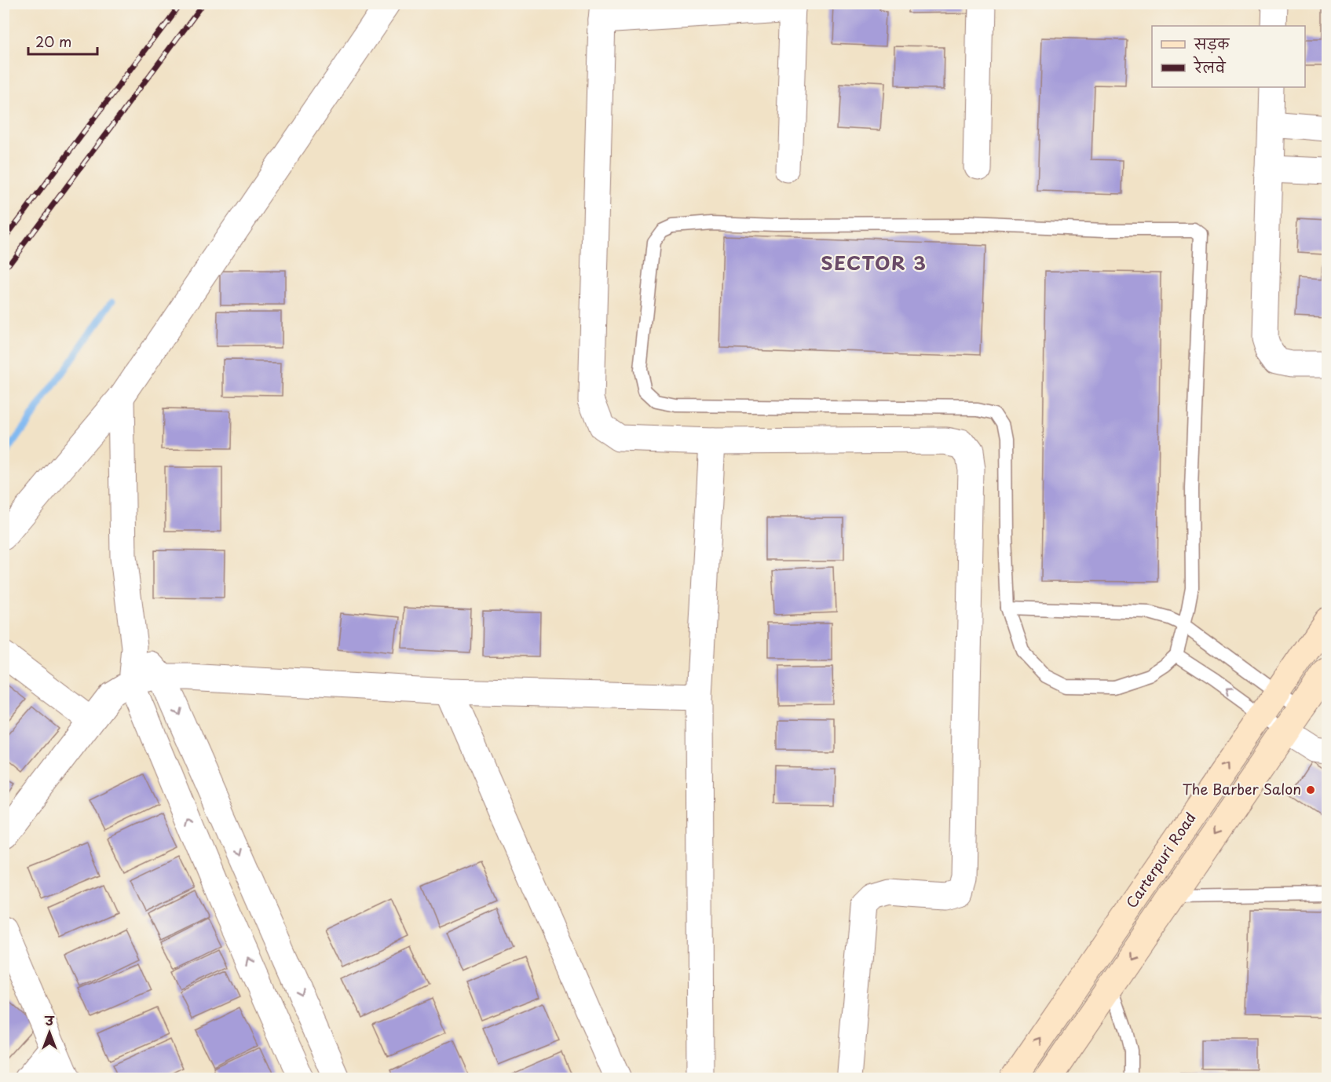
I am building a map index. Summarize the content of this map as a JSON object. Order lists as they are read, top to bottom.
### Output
{
  "streets": {
    "main road": ["Carterpuri Road"]
  },
  "districts": ["SECTOR 3"],
  "places": ["The Barber Salon"],
  "legend": ["सड़क", "रेलवे"],
  "scale_bar": "20 m",
  "north": "top"
}
